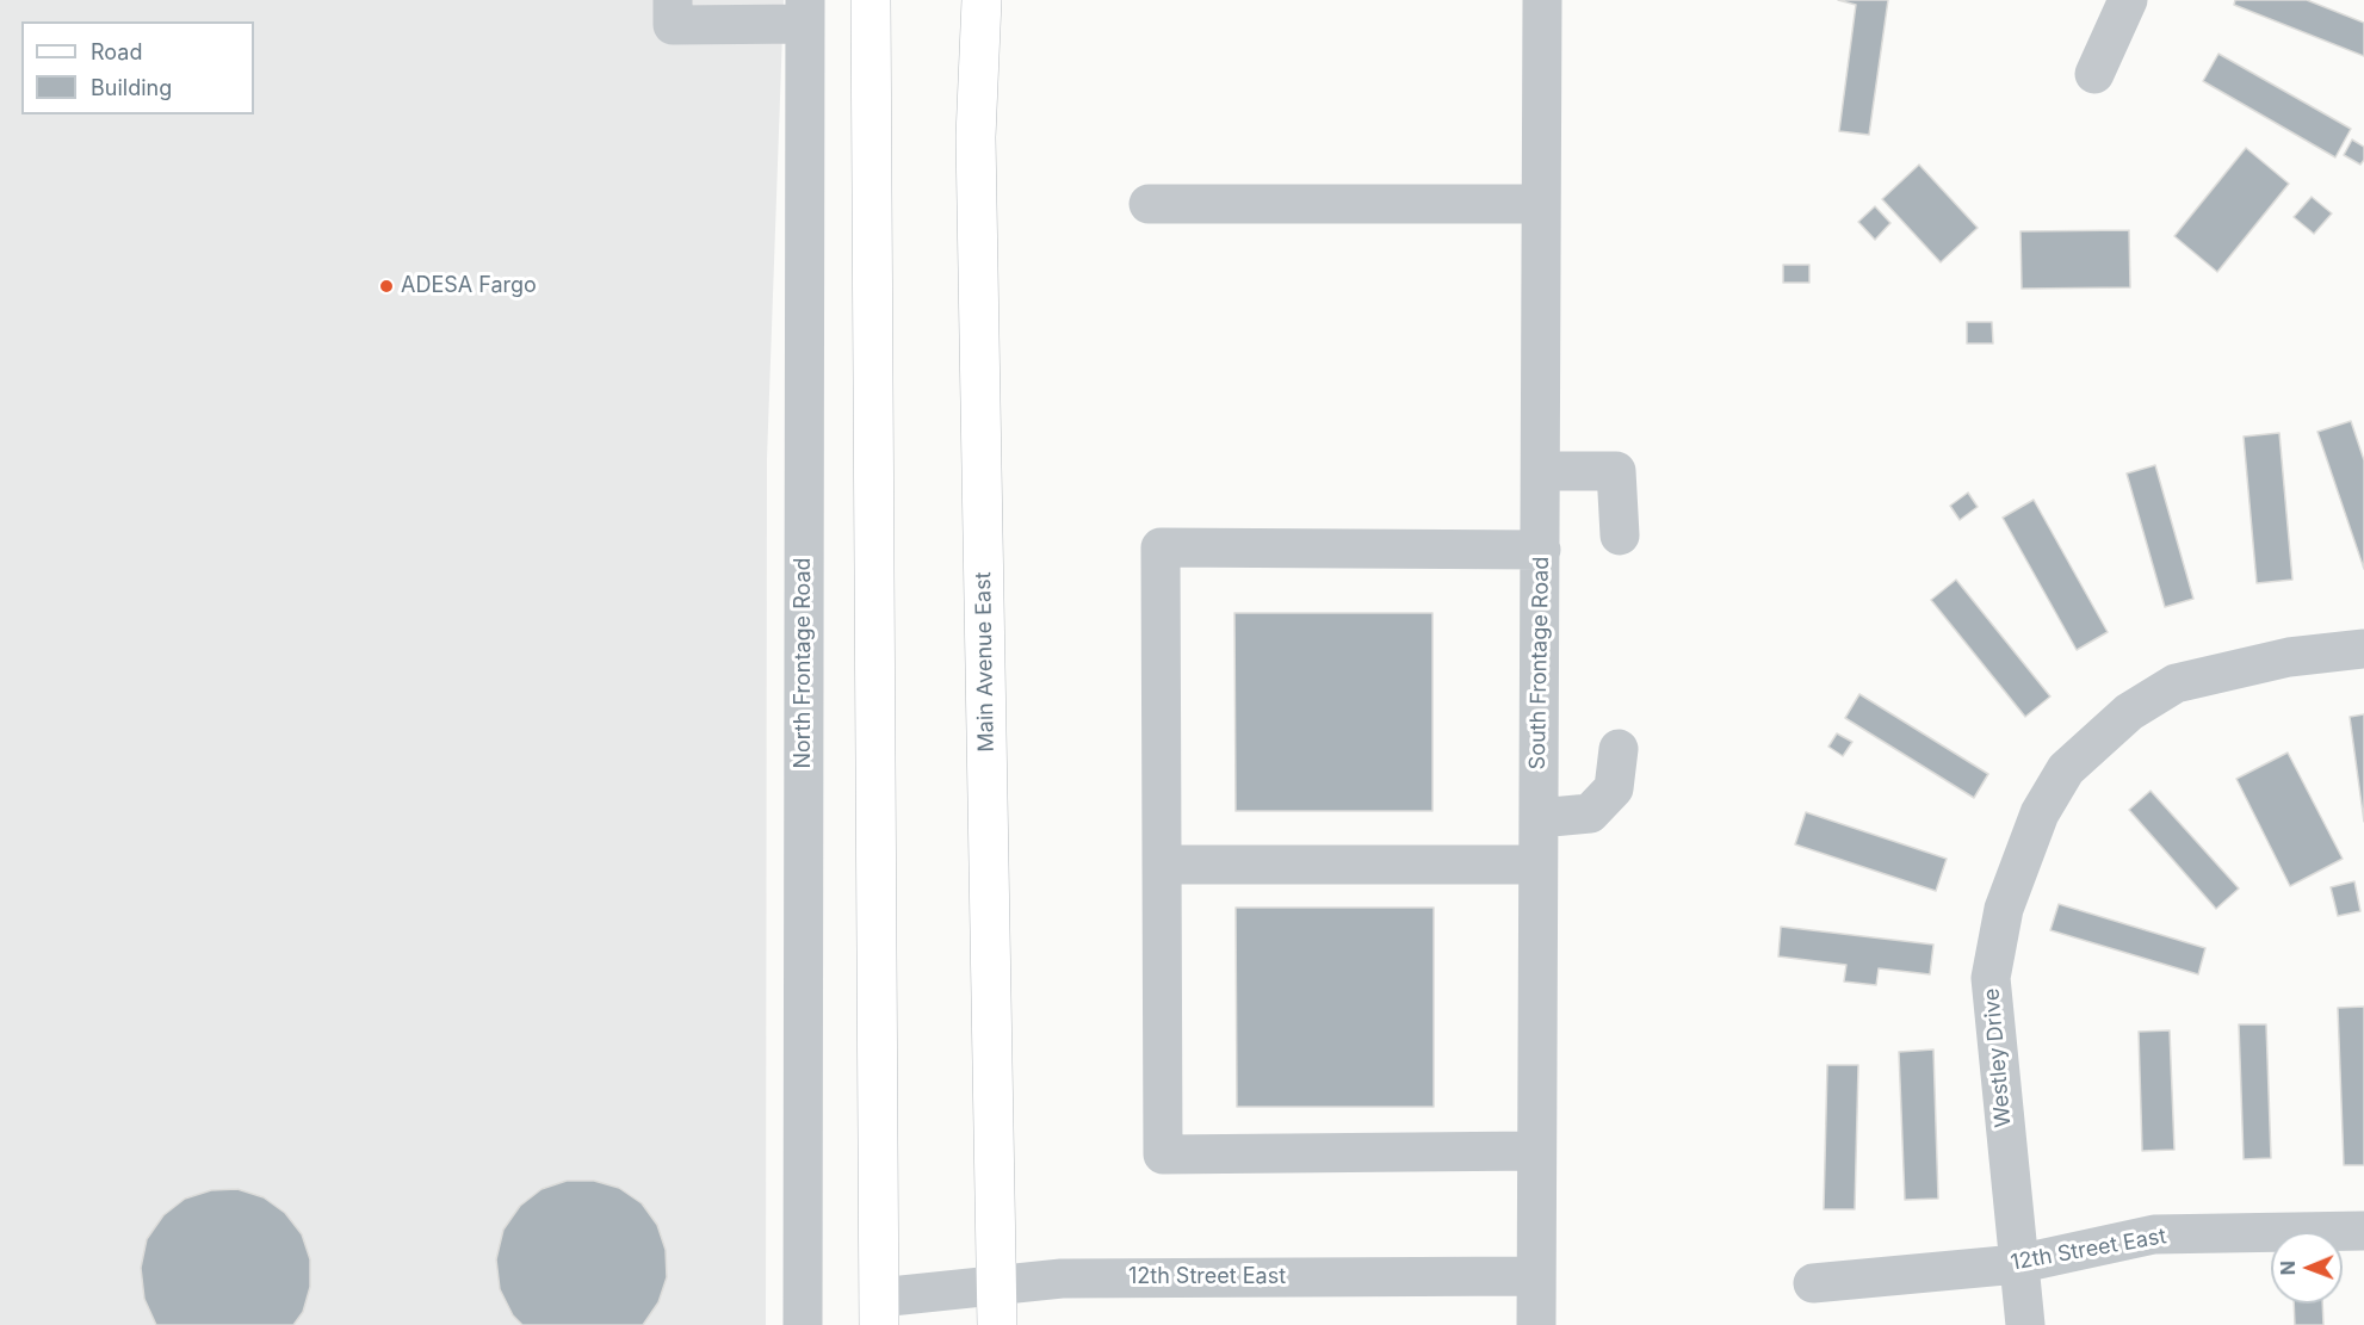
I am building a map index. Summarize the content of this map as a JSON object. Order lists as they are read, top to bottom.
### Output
{
  "streets": {
    "main road": ["Main Avenue East"],
    "street": [
      "North Frontage Road",
      "South Frontage Road",
      "Westley Drive",
      "12th Street East"
    ]
  },
  "crossings": [
    ["Main Avenue East", "12th Street East"],
    ["South Frontage Road", "12th Street East"],
    ["Westley Drive", "12th Street East"]
  ],
  "places": ["ADESA Fargo"],
  "legend": ["Road", "Building"],
  "north": "left"
}
